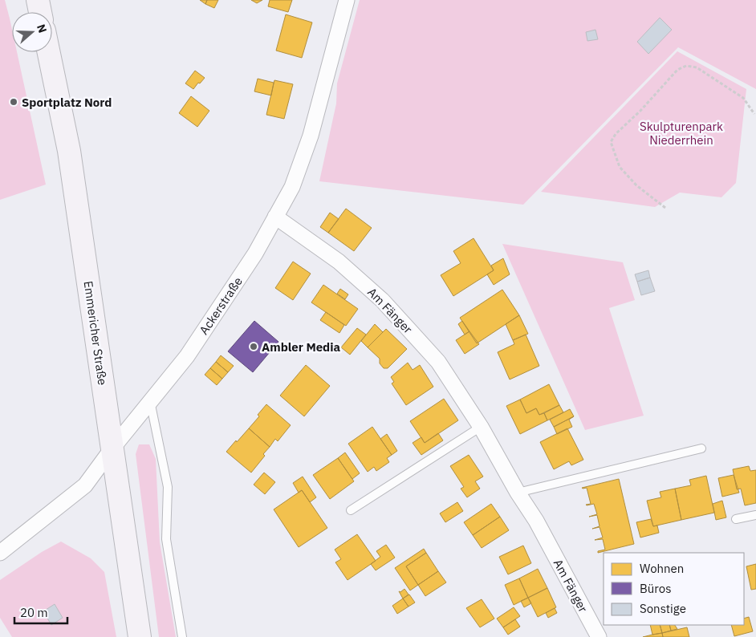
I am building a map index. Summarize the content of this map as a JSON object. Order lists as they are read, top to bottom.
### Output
{
  "streets": {
    "main road": ["Emmericher Straße"],
    "street": ["Ackerstraße", "Am Fänger"]
  },
  "crossings": [
    ["Ackerstraße", "Am Fänger"],
    ["Ackerstraße", "Emmericher Straße"]
  ],
  "parks": ["Skulpturenpark Niederrhein"],
  "places": ["Sportplatz Nord", "Ambler Media"],
  "legend": ["Wohnen", "Büros", "Sonstige"],
  "scale_bar": "20 m",
  "north": "right"
}
